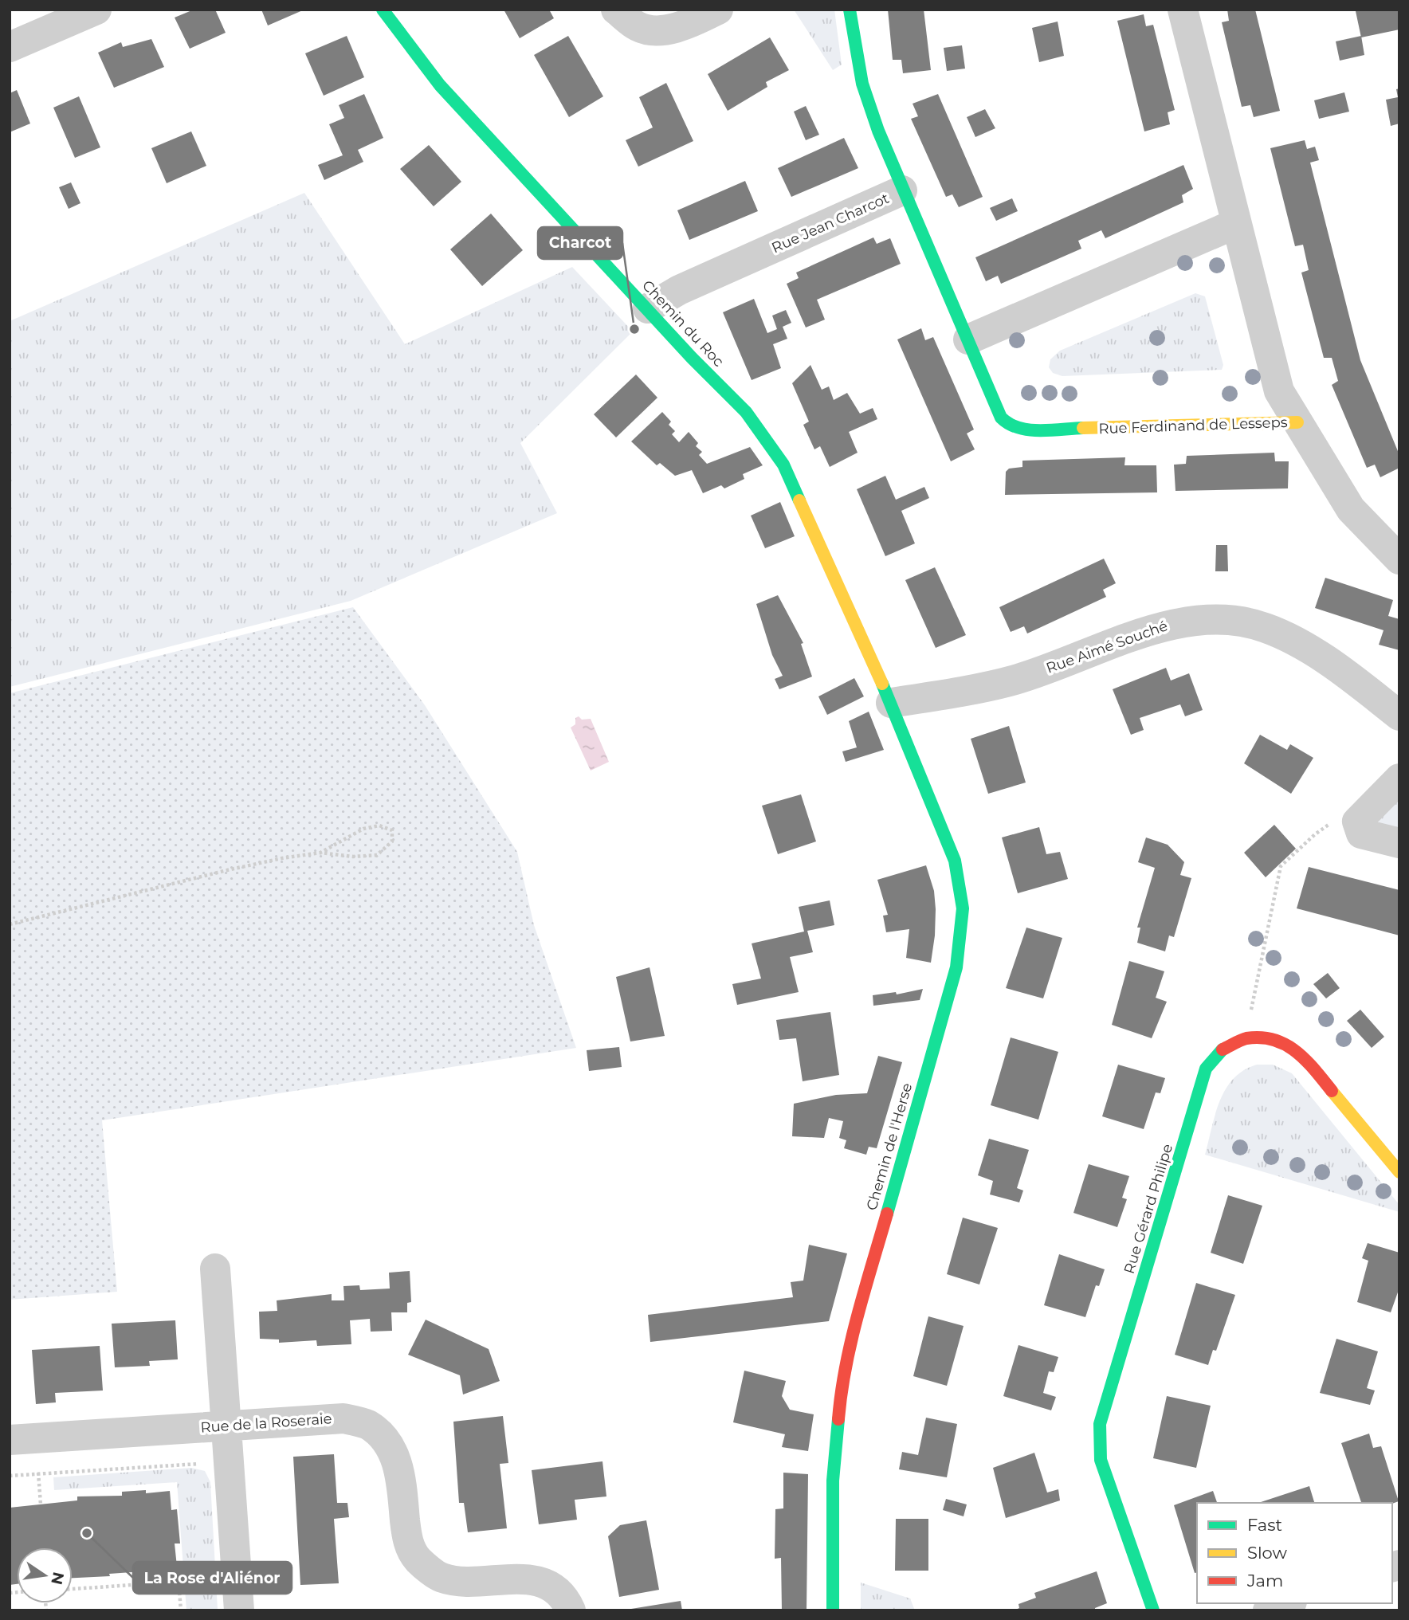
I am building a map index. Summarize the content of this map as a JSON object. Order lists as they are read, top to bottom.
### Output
{
  "streets": {
    "street": [
      "Rue Jean Charcot",
      "Chemin du Roc",
      "Rue Ferdinand de Lesseps",
      "Rue Aimé Souché",
      "Chemin de l'Herse",
      "Rue Gérard Philipe",
      "Rue de la Roseraie"
    ]
  },
  "crossings": [
    ["Rue Jean Charcot", "Chemin du Roc"],
    ["Rue Jean Charcot", "Rue Ferdinand de Lesseps"],
    ["Chemin du Roc", "Rue Aimé Souché"],
    ["Chemin du Roc", "Chemin de l'Herse"],
    ["Rue Aimé Souché", "Chemin de l'Herse"]
  ],
  "places": ["Charcot", "La Rose d'Aliénor"],
  "legend": ["Fast", "Slow", "Jam"],
  "north": "right"
}
